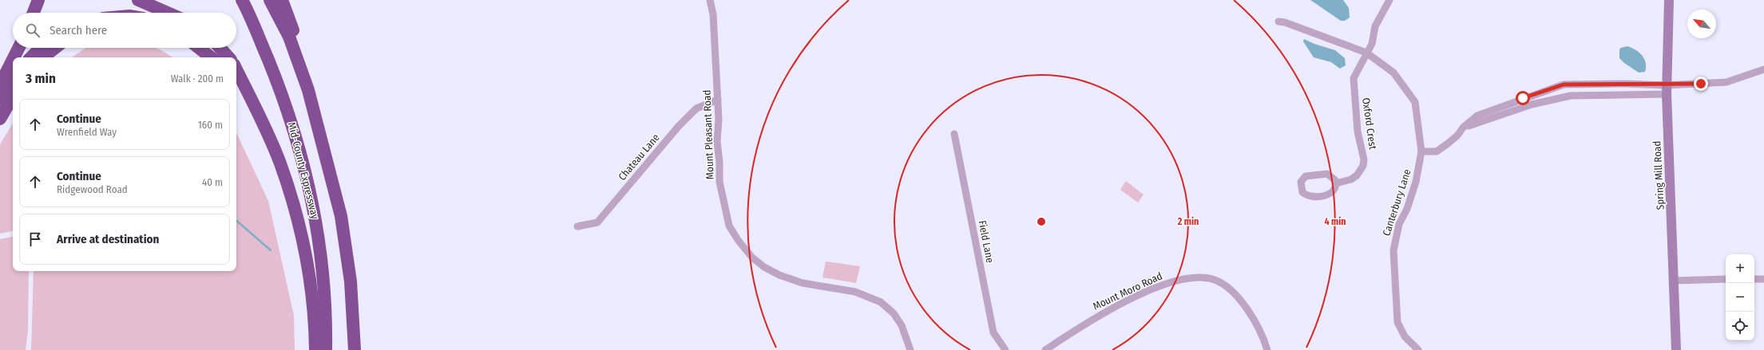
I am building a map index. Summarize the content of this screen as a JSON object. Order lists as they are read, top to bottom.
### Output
{
  "streets": {
    "highway": ["Mid-County Expressway"],
    "main road": ["Spring Mill Road"],
    "street": [
      "Oxford Crest",
      "Mount Pleasant Road",
      "Chateau Lane",
      "Canterbury Lane",
      "Field Lane",
      "Mount Moro Road"
    ]
  },
  "crossings": [
    ["Oxford Crest", "Canterbury Lane"],
    ["Mount Pleasant Road", "Chateau Lane"]
  ],
  "north": "top left",
  "page": {
    "search": "Search here",
    "heading": ["3 min", "Walk · 200 m"],
    "list": [
      ["Continue", "Wrenfield Way", "160 m"],
      ["Continue", "Ridgewood Road", "40 m"],
      "Arrive at destination"
    ],
    "map_buttons": ["+", "−"]
  },
  "rings": ["2 min", "4 min"]
}
